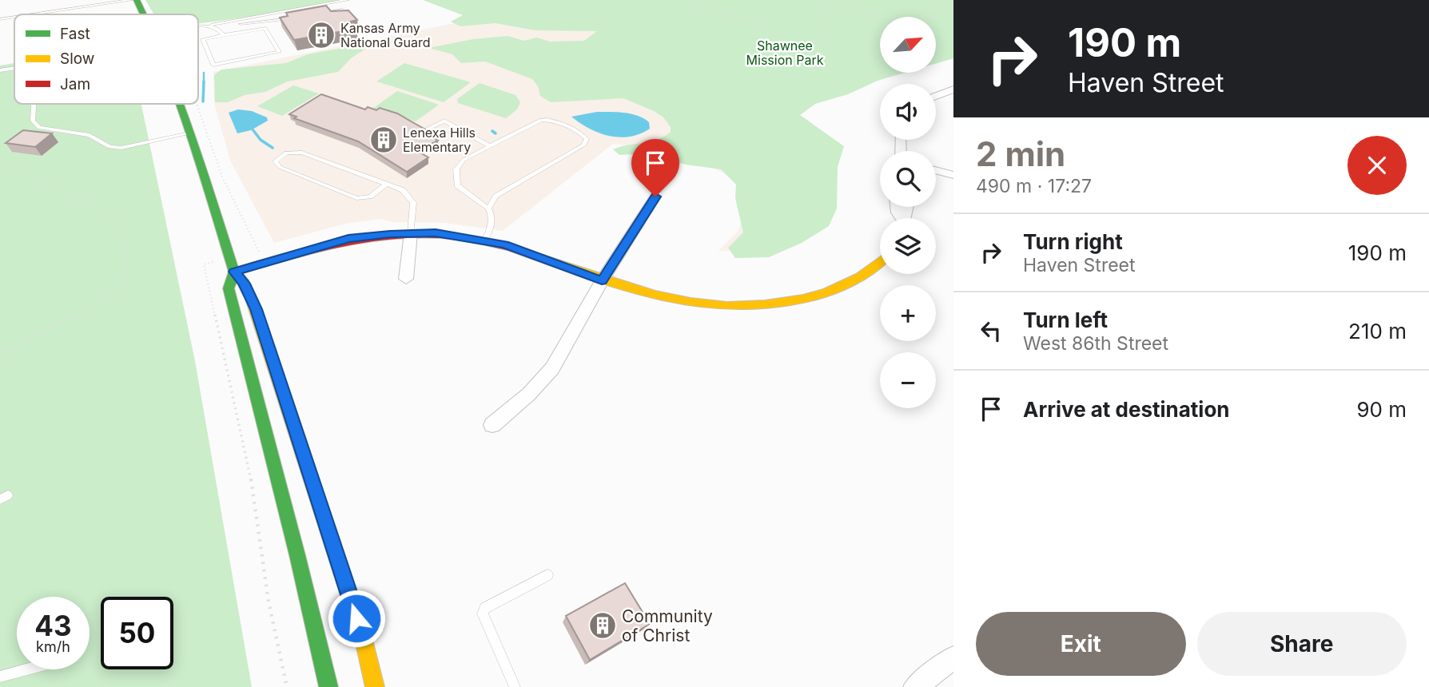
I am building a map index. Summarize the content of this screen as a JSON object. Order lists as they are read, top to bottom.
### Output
{
  "parks": ["Shawnee Mission Park"],
  "places": {
    "building": ["Kansas Army National Guard", "Lenexa Hills Elementary", "Community of Christ"]
  },
  "legend": ["Fast", "Slow", "Jam"],
  "north": "top right",
  "page": {
    "turn": ["190 m", "Haven Street"],
    "map_buttons": ["+", "−"],
    "heading": ["2 min", "490 m · 17:27"],
    "list": [
      {
        "name": "Turn right",
        "note": "Haven Street",
        "value": "190 m"
      },
      {
        "name": "Turn left",
        "note": "West 86th Street",
        "value": "210 m"
      },
      {
        "name": "Arrive at destination",
        "value": "90 m"
      }
    ],
    "speed": "43 km/h",
    "limit": "50",
    "buttons": ["Exit", "Share"]
  }
}
